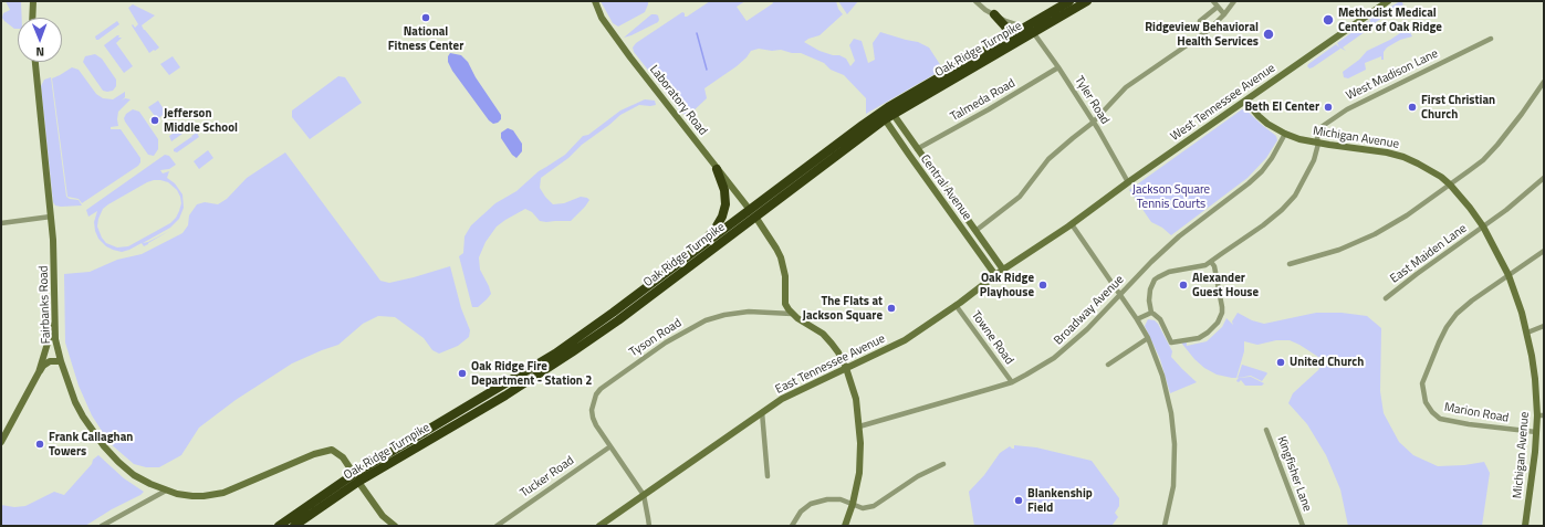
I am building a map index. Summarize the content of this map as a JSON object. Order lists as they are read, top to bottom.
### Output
{
  "streets": {
    "highway": ["Oak Ridge Turnpike"],
    "street": [
      "West Madison Lane",
      "Laboratory Road",
      "Talmeda Road",
      "Tyler Road",
      "West Tennessee Avenue",
      "Michigan Avenue",
      "Central Avenue",
      "East Maiden Lane",
      "Fairbanks Road",
      "Broadway Avenue",
      "Tyson Road",
      "Towne Road",
      "East Tennessee Avenue",
      "Marion Road",
      "Kingfisher Lane",
      "Tucker Road"
    ]
  },
  "crossings": [
    ["Oak Ridge Turnpike", "Laboratory Road"],
    ["Oak Ridge Turnpike", "Tyler Road"],
    ["Oak Ridge Turnpike", "Central Avenue"],
    ["Oak Ridge Turnpike", "Fairbanks Road"],
    ["West Madison Lane", "Michigan Avenue"],
    ["Laboratory Road", "Tyson Road"],
    ["Talmeda Road", "Tyler Road"],
    ["Talmeda Road", "Central Avenue"],
    ["Tyler Road", "West Tennessee Avenue"],
    ["West Tennessee Avenue", "Michigan Avenue"],
    ["West Tennessee Avenue", "East Tennessee Avenue"],
    ["Michigan Avenue", "East Maiden Lane"],
    ["Michigan Avenue", "Broadway Avenue"],
    ["Michigan Avenue", "Marion Road"],
    ["Central Avenue", "East Tennessee Avenue"],
    ["Broadway Avenue", "Towne Road"],
    ["Tyson Road", "East Tennessee Avenue"],
    ["Tyson Road", "Tucker Road"],
    ["Towne Road", "East Tennessee Avenue"]
  ],
  "parks": ["Jackson Square Tennis Courts"],
  "places": [
    "National Fitness Center",
    "Methodist Medical Center of Oak Ridge",
    "Ridgeview Behavioral Health Services",
    "Beth El Center",
    "First Christian Church",
    "Jefferson Middle School",
    "Oak Ridge Playhouse",
    "Alexander Guest House",
    "The Flats at Jackson Square",
    "United Church",
    "Oak Ridge Fire Department - Station 2",
    "Frank Callaghan Towers",
    "Blankenship Field"
  ],
  "north": "bottom"
}
